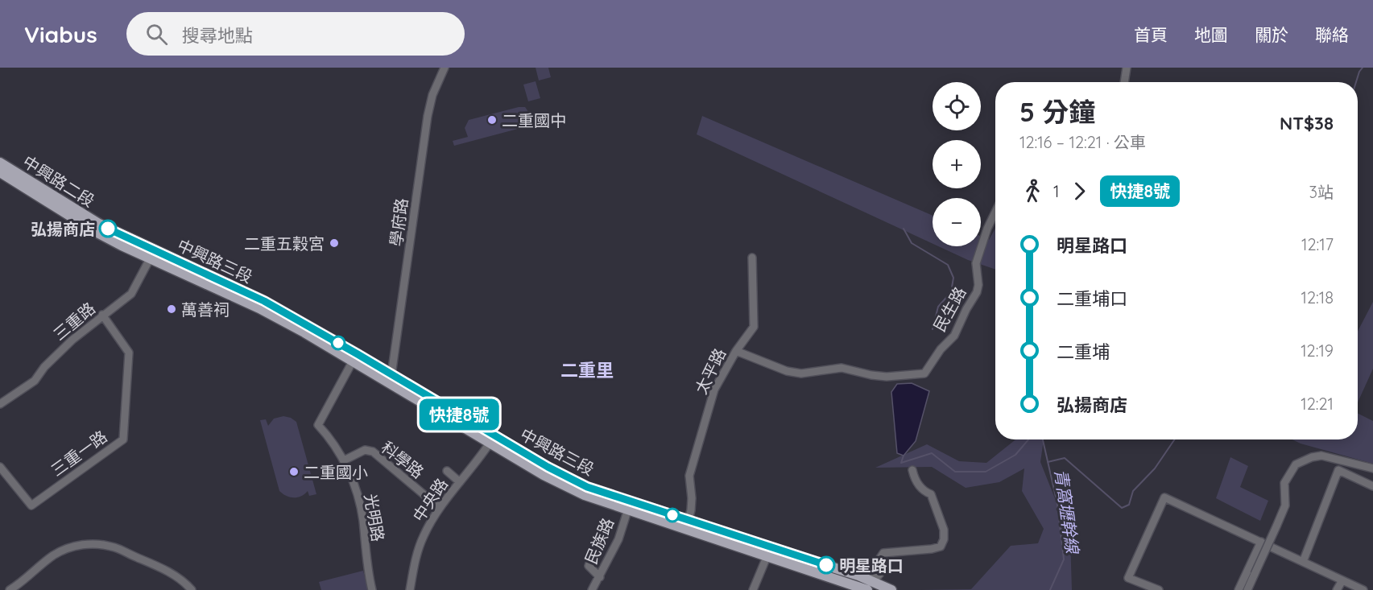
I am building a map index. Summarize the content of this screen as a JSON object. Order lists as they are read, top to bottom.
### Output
{
  "streets": {
    "main road": ["中興路二段", "中興路三段"],
    "street": [
      "學府路",
      "民生路",
      "三重路",
      "太平路",
      "三重一路",
      "科學路",
      "中央路",
      "光明路",
      "民族路"
    ]
  },
  "crossings": [
    ["中興路二段", "中興路三段"],
    ["中興路二段", "三重路"],
    ["學府路", "中興路三段"],
    ["中興路三段", "三重路"],
    ["中興路三段", "太平路"],
    ["中興路三段", "中央路"],
    ["中興路三段", "光明路"],
    ["中興路三段", "民族路"],
    ["民生路", "太平路"],
    ["三重路", "三重一路"],
    ["科學路", "中央路"],
    ["科學路", "光明路"]
  ],
  "districts": ["二重里"],
  "water": ["青窩壢幹線"],
  "places": [
    "二重國中",
    "弘揚商店",
    "二重五穀宮",
    "萬善祠",
    "二重國小",
    "明星路口"
  ],
  "lines": ["bus line 快捷8號"],
  "page": {
    "header": "Viabus",
    "search": "搜尋地點",
    "nav": [
      "首頁",
      "地圖",
      "關於",
      "聯絡"
    ],
    "on_map": "快捷8號",
    "map_buttons": ["+", "−"],
    "heading": ["5 分鐘", "12:16 – 12:21 · 公車", "NT$38"],
    "legs": ["1", "快捷8號", "3站"],
    "list": [
      {
        "name": "明星路口",
        "value": "12:17"
      },
      {
        "name": "二重埔口",
        "value": "12:18"
      },
      {
        "name": "二重埔",
        "value": "12:19"
      },
      {
        "name": "弘揚商店",
        "value": "12:21"
      }
    ]
  }
}
